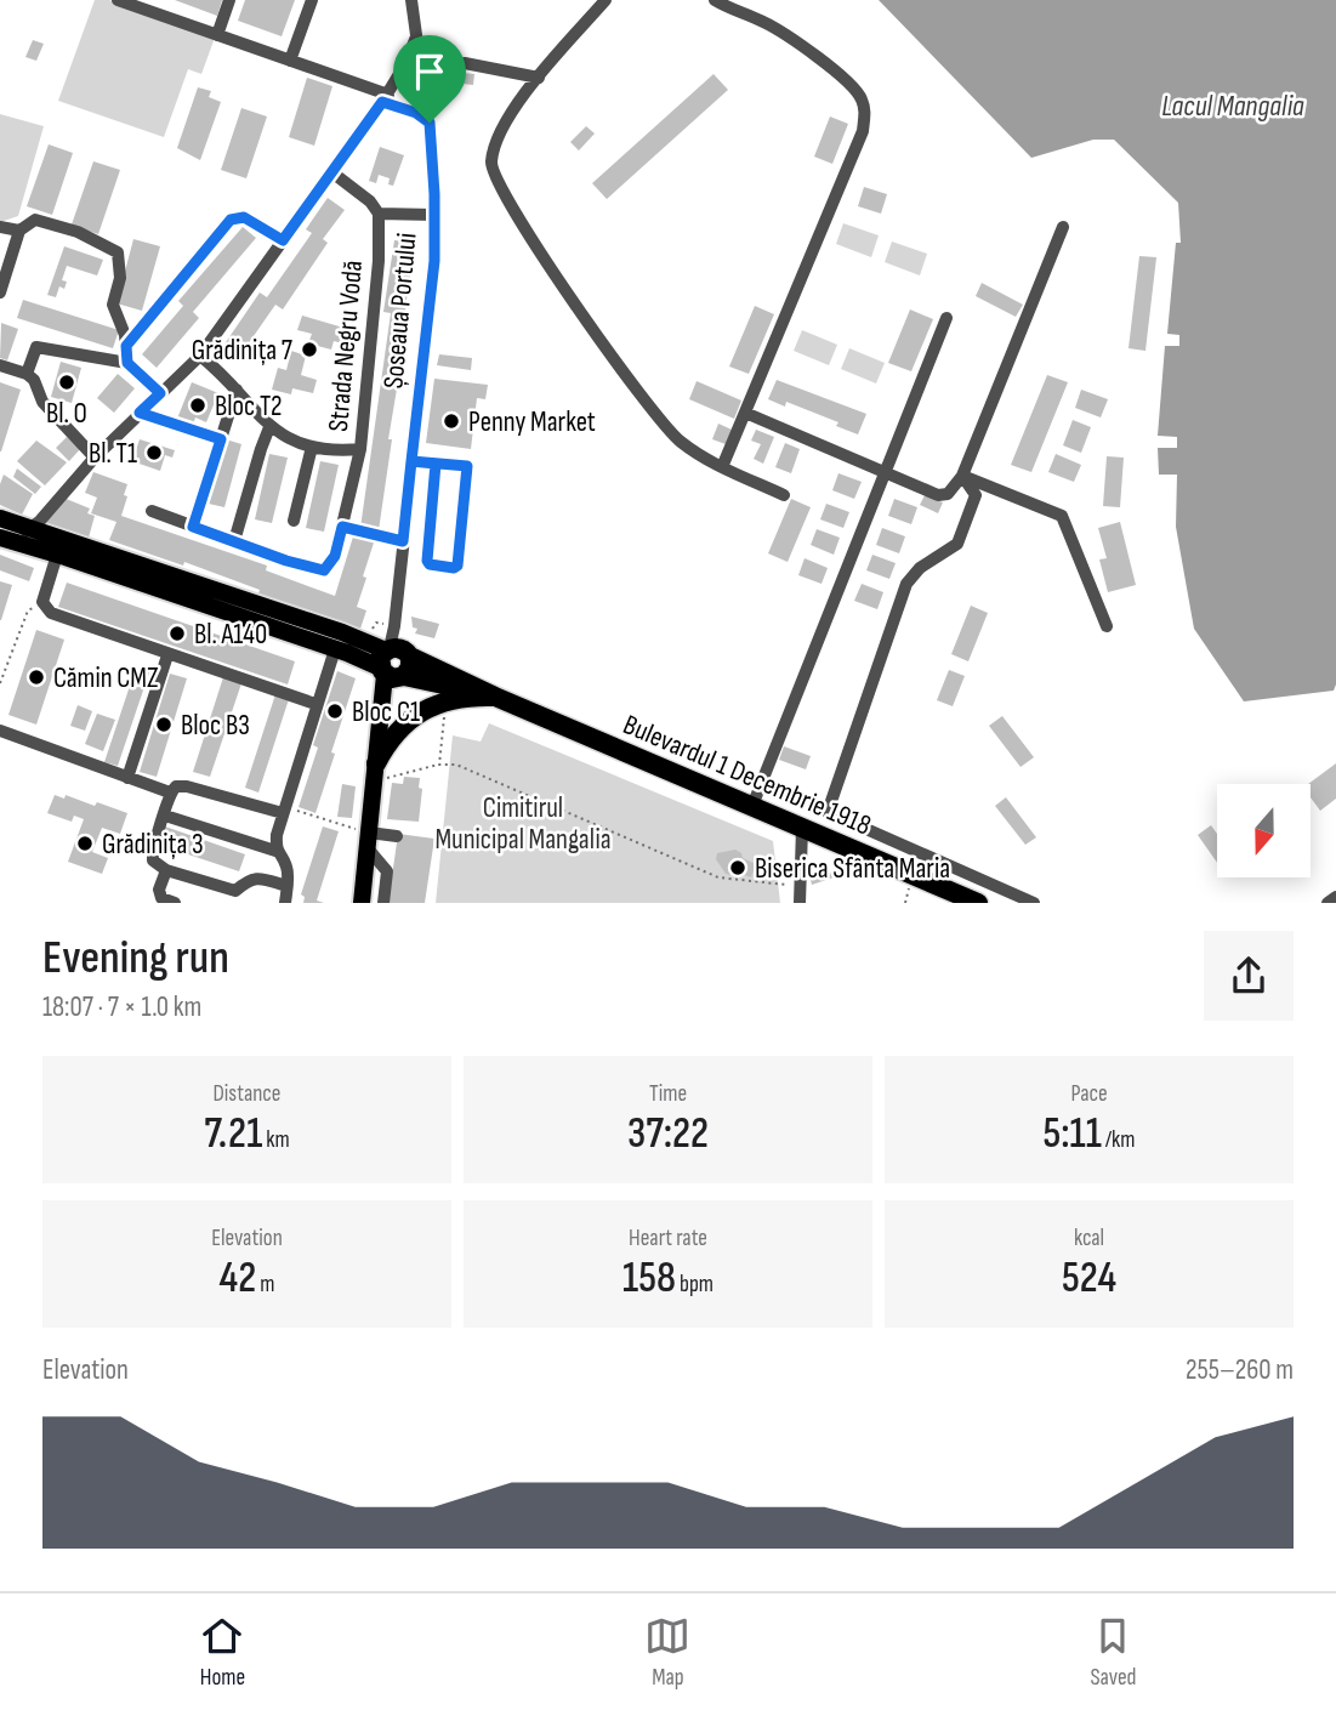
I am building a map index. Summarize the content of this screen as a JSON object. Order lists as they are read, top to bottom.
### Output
{
  "streets": {
    "highway": ["Bulevardul 1 Decembrie 1918"],
    "street": ["Șoseaua Portului", "Strada Negru Vodă"]
  },
  "crossings": [
    ["Șoseaua Portului", "Bulevardul 1 Decembrie 1918"]
  ],
  "water": ["Lacul Mangalia"],
  "parks": ["Cimitirul Municipal Mangalia"],
  "places": [
    "Grădinița 7",
    "Bl. O",
    "Bloc T2",
    "Penny Market",
    "Bl. T1",
    "Bl. A140",
    "Cămin CMZ",
    "Bloc C1",
    "Bloc B3",
    "Grădinița 3",
    "Biserica Sfânta Maria"
  ],
  "north": "bottom",
  "page": {
    "heading": ["Evening run", "18:07 · 7 × 1.0 km"],
    "stats": [
      ["Distance", "7.21 km"],
      ["Time", "37:22"],
      ["Pace", "5:11 /km"],
      ["Elevation", "42 m"],
      ["Heart rate", "158 bpm"],
      ["kcal", "524"]
    ],
    "chart": ["Elevation", "255–260 m"],
    "tabs": ["Home", "Map", "Saved"]
  }
}
